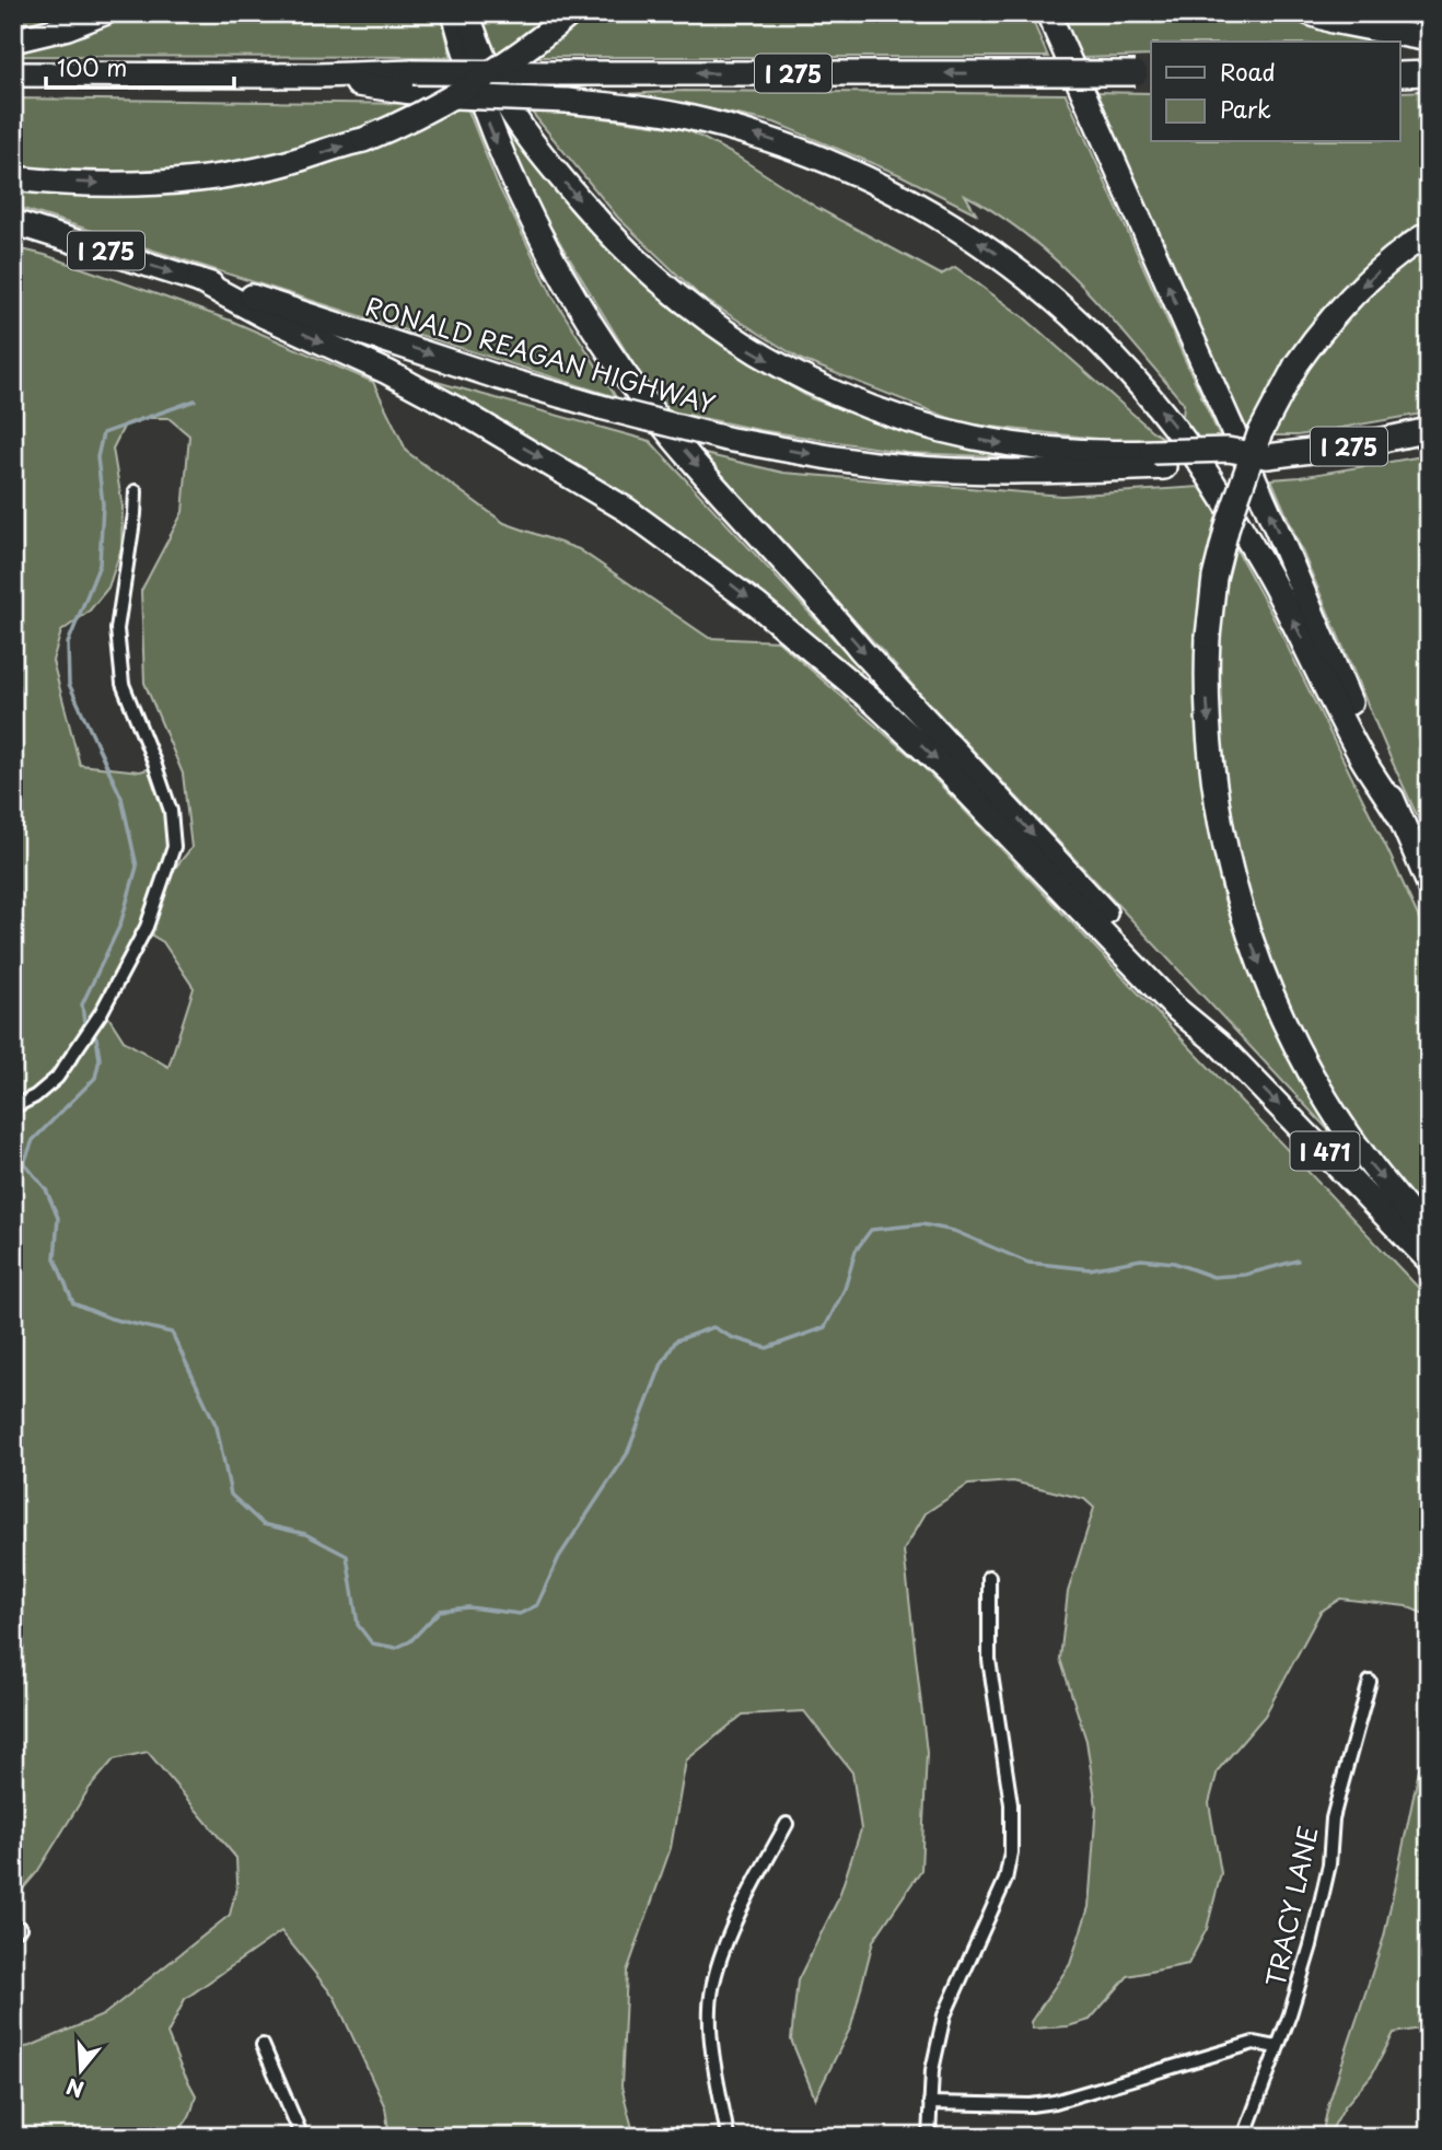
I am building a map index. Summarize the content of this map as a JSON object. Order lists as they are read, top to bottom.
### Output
{
  "streets": {
    "highway": ["I 275", "RONALD REAGAN HIGHWAY", "I 471"],
    "street": ["TRACY LANE"]
  },
  "one_way": ["RONALD REAGAN HIGHWAY"],
  "legend": ["Road", "Park"],
  "scale_bar": "100 m",
  "north": "bottom"
}
